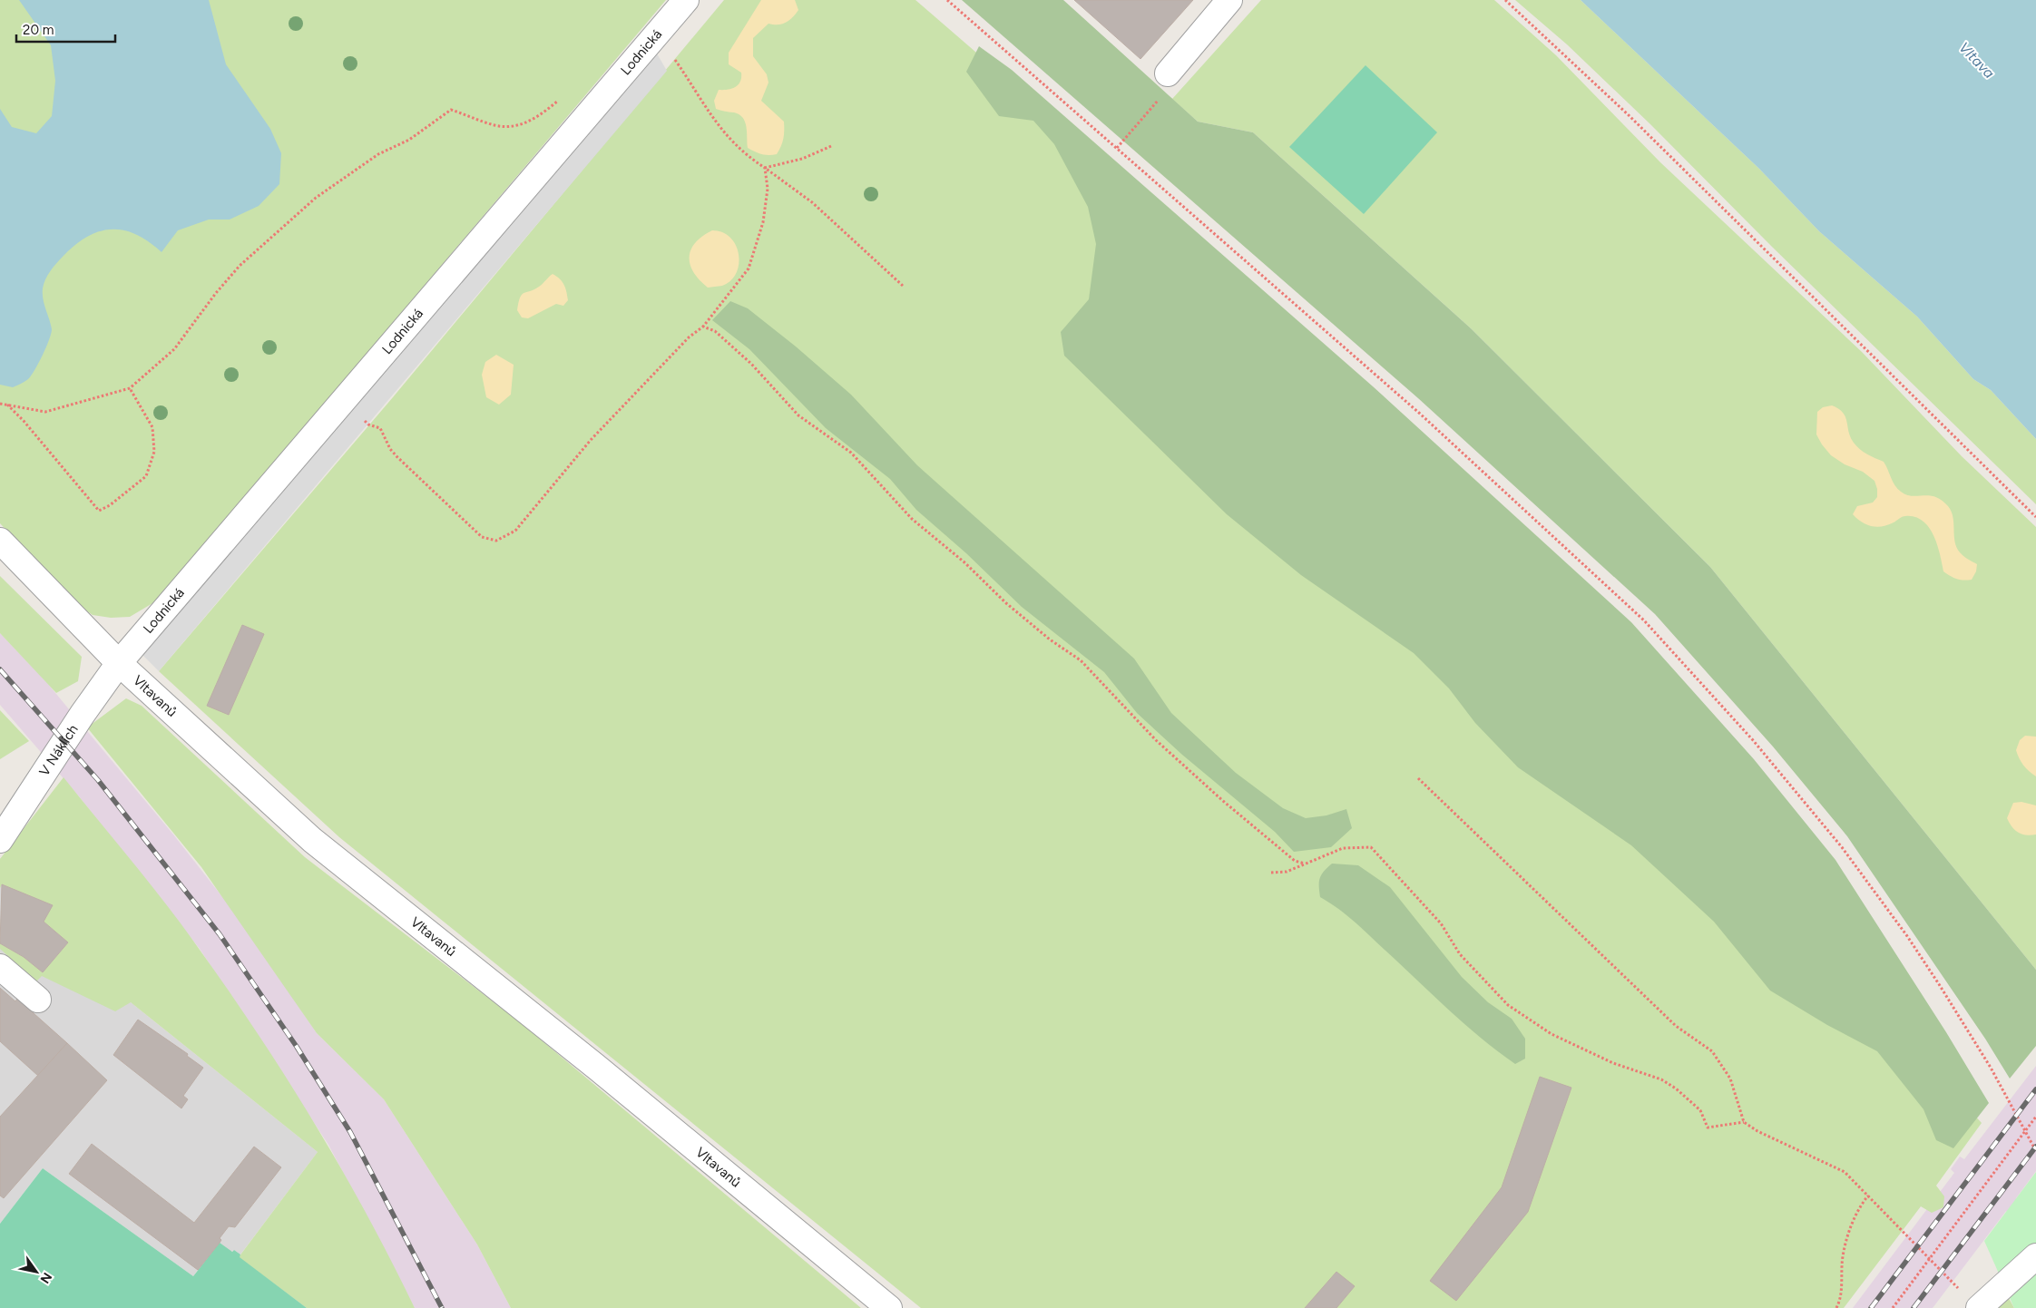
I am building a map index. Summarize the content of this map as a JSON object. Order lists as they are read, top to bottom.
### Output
{
  "streets": {
    "street": ["Lodnická", "Vltavanů", "V Náklích"]
  },
  "crossings": [
    ["Lodnická", "Vltavanů"],
    ["Lodnická", "V Náklích"],
    ["Vltavanů", "V Náklích"]
  ],
  "water": ["Vltava"],
  "scale_bar": "20 m",
  "north": "bottom right"
}
